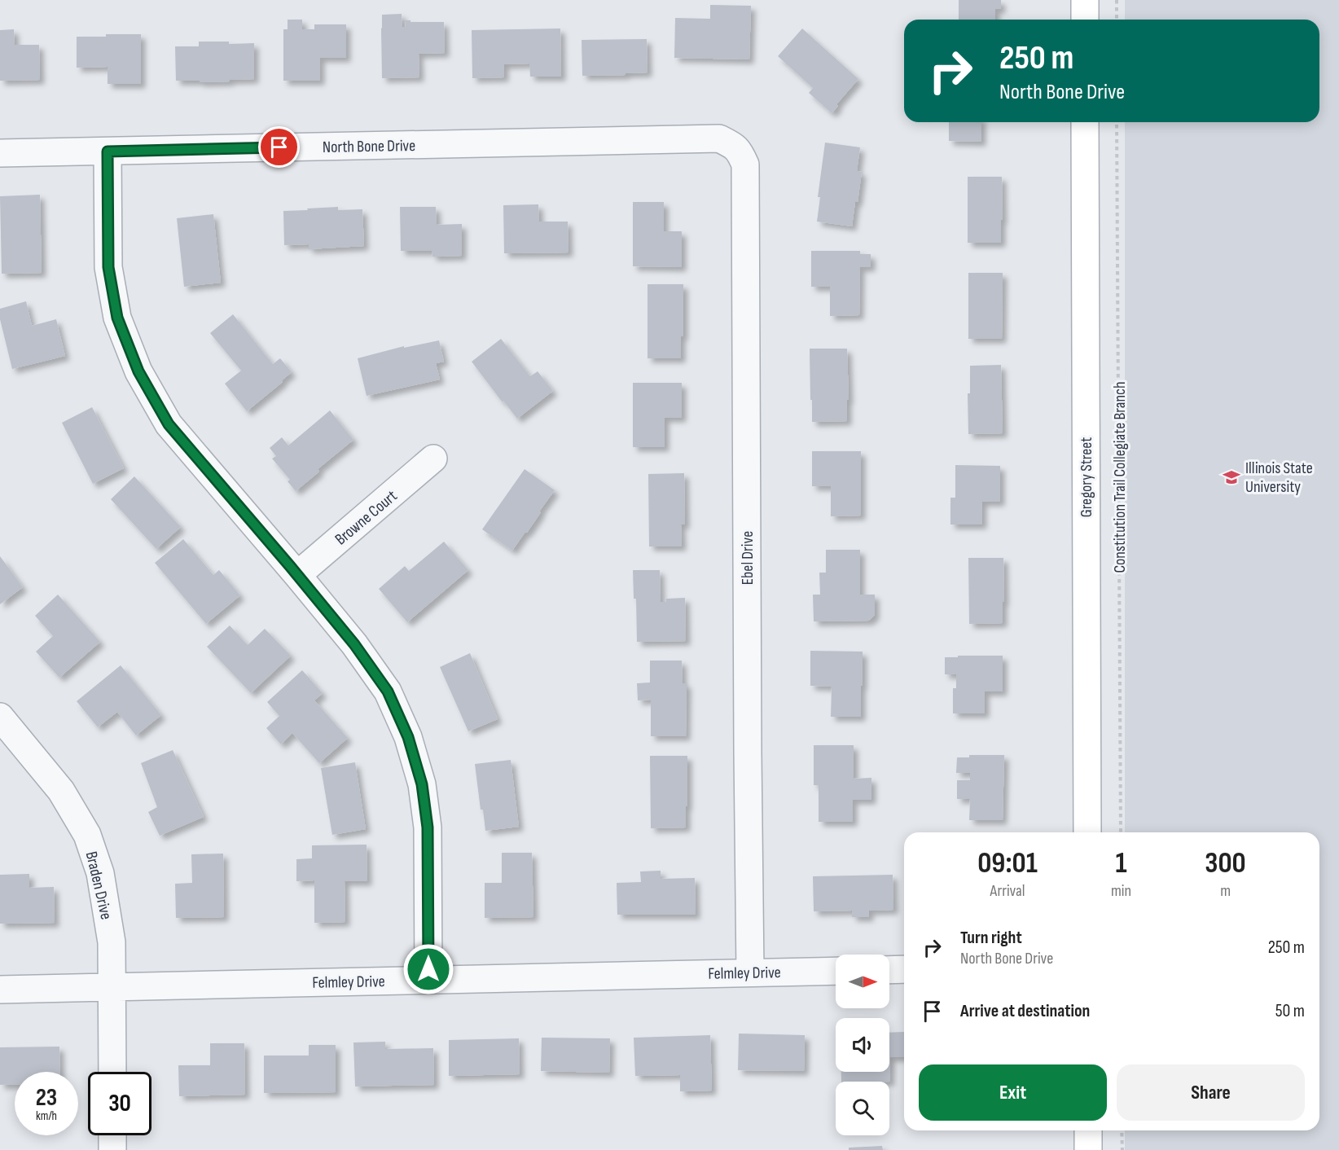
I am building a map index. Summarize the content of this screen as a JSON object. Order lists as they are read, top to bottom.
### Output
{
  "streets": {
    "street": [
      "North Bone Drive",
      "Gregory Street",
      "Browne Court",
      "Ebel Drive",
      "Braden Drive",
      "Felmley Drive"
    ],
    "path": ["Constitution Trail Collegiate Branch"]
  },
  "crossings": [
    ["North Bone Drive", "Ebel Drive"],
    ["Ebel Drive", "Felmley Drive"],
    ["Braden Drive", "Felmley Drive"]
  ],
  "places": {
    "school or university": ["Illinois State University"]
  },
  "north": "right",
  "page": {
    "turn": ["250 m", "North Bone Drive"],
    "eta": [
      "09:01",
      "Arrival",
      "1",
      "min",
      "300",
      "m"
    ],
    "list": [
      {
        "name": "Turn right",
        "note": "North Bone Drive",
        "value": "250 m"
      },
      {
        "name": "Arrive at destination",
        "value": "50 m"
      }
    ],
    "buttons": ["Exit", "Share"],
    "speed": "23 km/h",
    "limit": "30"
  }
}
